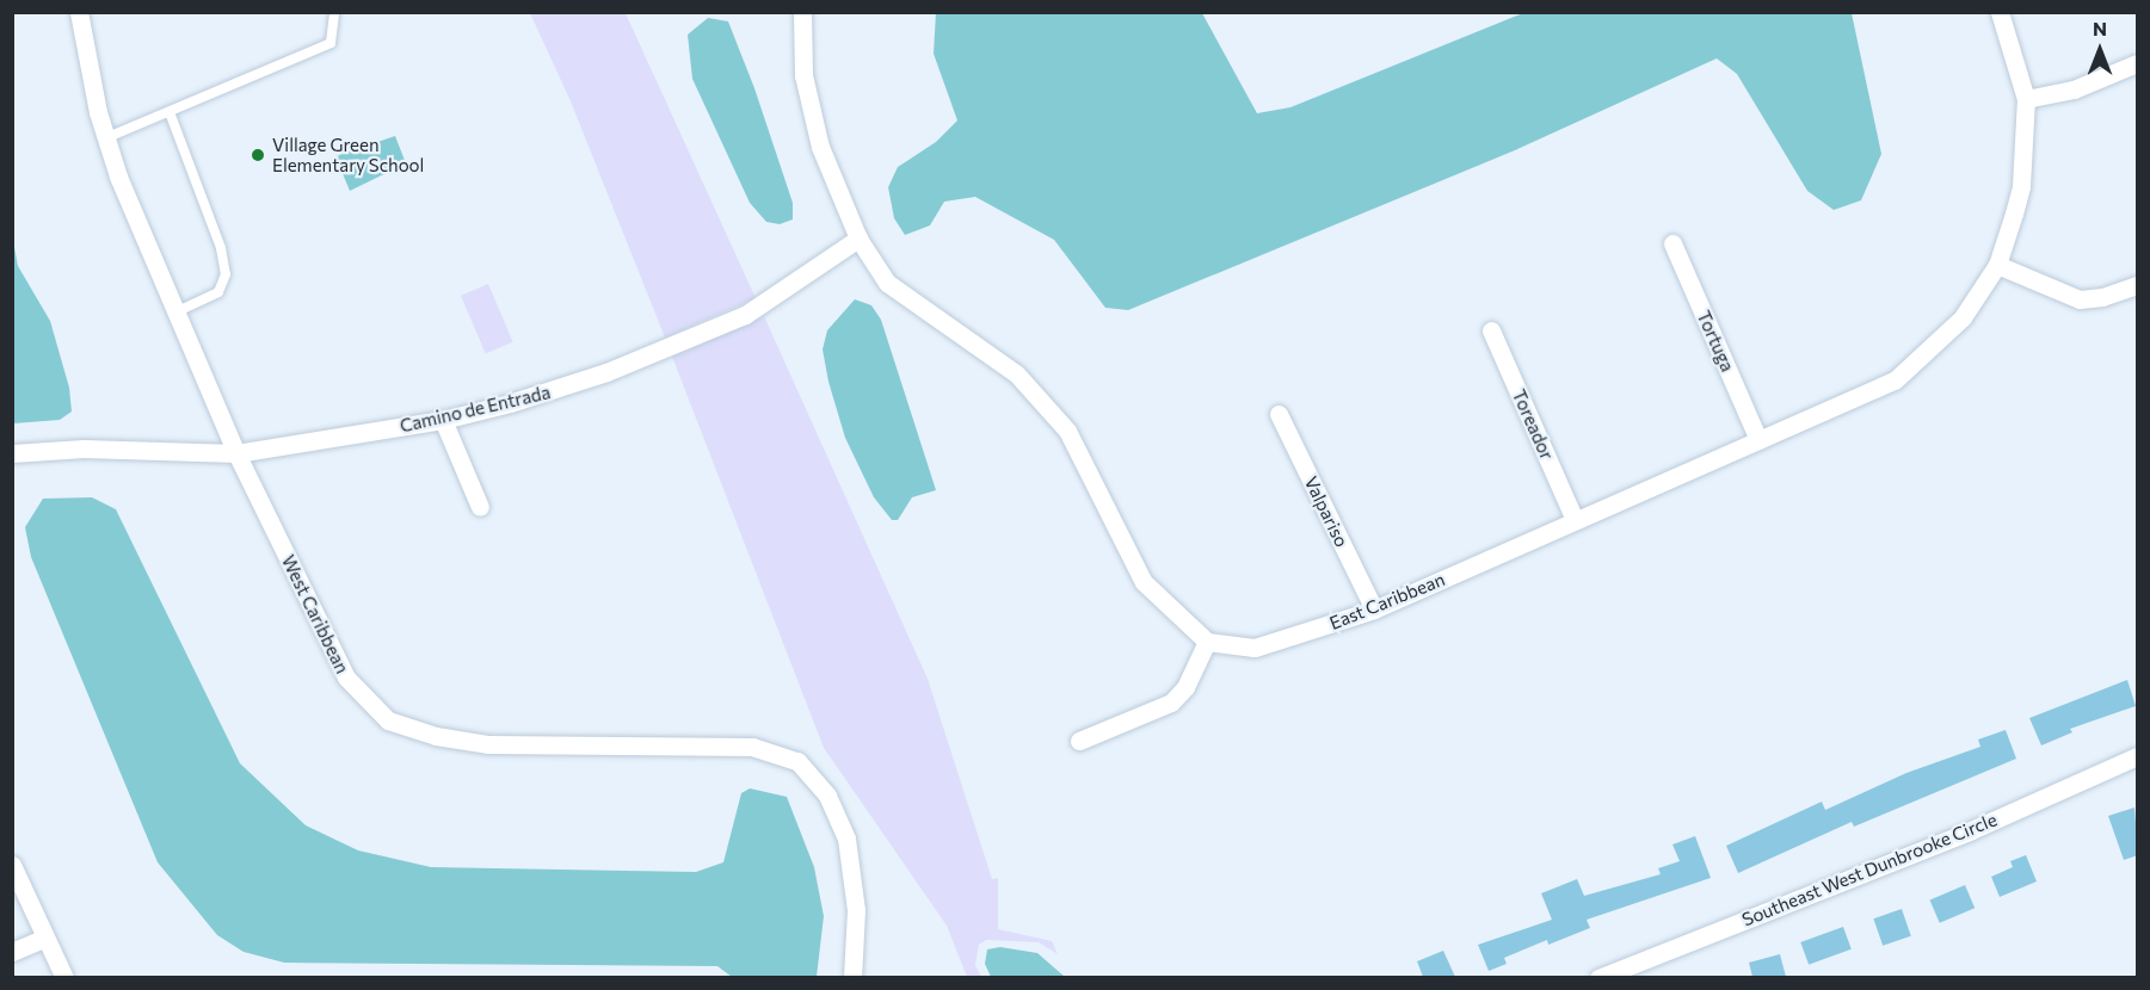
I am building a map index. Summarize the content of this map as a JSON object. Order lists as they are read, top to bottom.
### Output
{
  "streets": {
    "street": [
      "Tortuga",
      "Camino de Entrada",
      "Toreador",
      "Valpariso",
      "East Caribbean",
      "West Caribbean",
      "Southeast West Dunbrooke Circle"
    ]
  },
  "crossings": [
    ["Tortuga", "East Caribbean"],
    ["Camino de Entrada", "West Caribbean"],
    ["Toreador", "East Caribbean"],
    ["Valpariso", "East Caribbean"]
  ],
  "places": ["Village Green Elementary School"],
  "north": "top"
}
